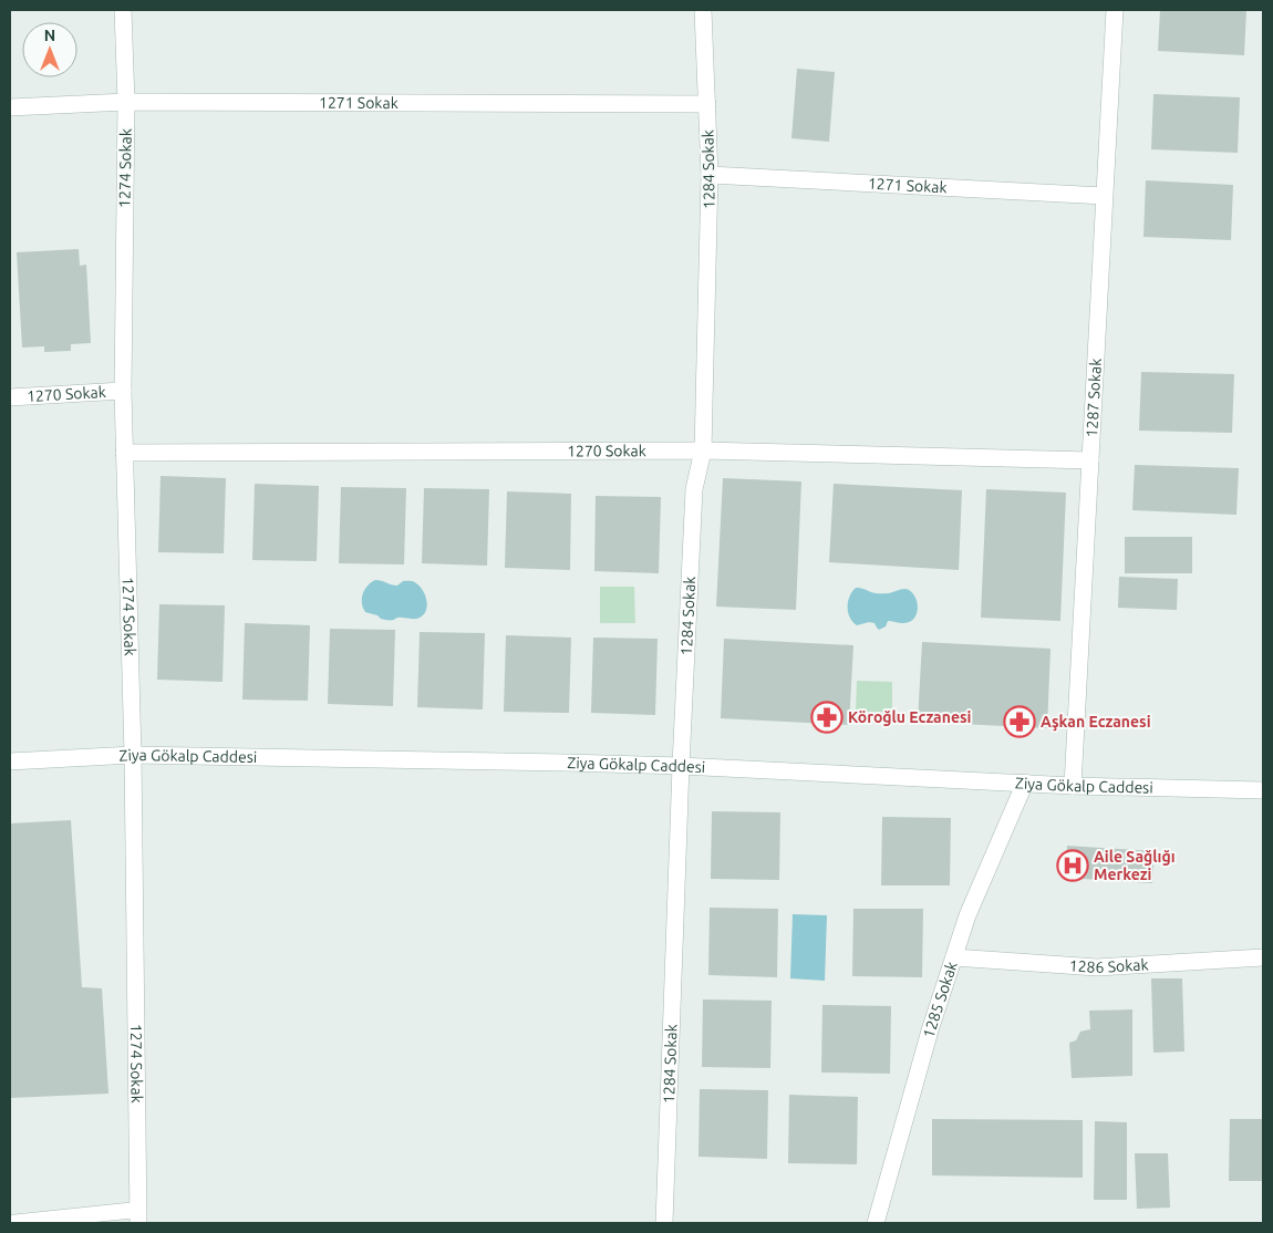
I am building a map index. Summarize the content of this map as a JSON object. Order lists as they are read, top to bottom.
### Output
{
  "streets": {
    "street": [
      "1271 Sokak",
      "1274 Sokak",
      "1284 Sokak",
      "1270 Sokak",
      "1287 Sokak",
      "Ziya Gökalp Caddesi",
      "1286 Sokak",
      "1285 Sokak"
    ]
  },
  "crossings": [
    ["1271 Sokak", "1274 Sokak"],
    ["1271 Sokak", "1284 Sokak"],
    ["1271 Sokak", "1287 Sokak"],
    ["1274 Sokak", "1270 Sokak"],
    ["1274 Sokak", "Ziya Gökalp Caddesi"],
    ["1284 Sokak", "1270 Sokak"],
    ["1284 Sokak", "Ziya Gökalp Caddesi"],
    ["1270 Sokak", "1287 Sokak"],
    ["1287 Sokak", "Ziya Gökalp Caddesi"],
    ["Ziya Gökalp Caddesi", "1285 Sokak"],
    ["1286 Sokak", "1285 Sokak"]
  ],
  "places": {
    "pharmacy": ["Köroğlu Eczanesi", "Aşkan Eczanesi"],
    "hospital": ["Aile Sağlığı Merkezi"]
  },
  "north": "top"
}
